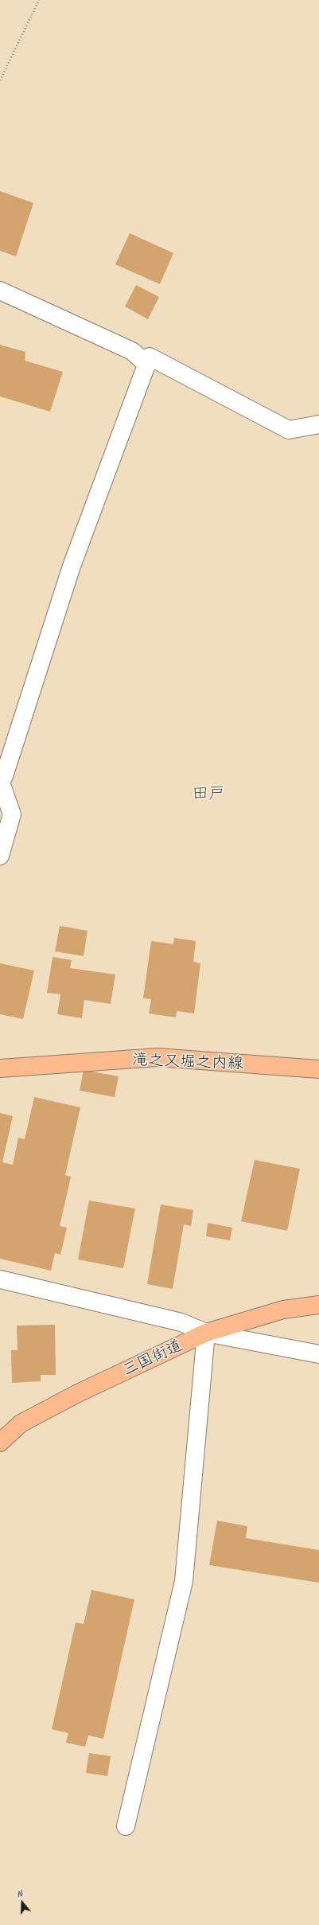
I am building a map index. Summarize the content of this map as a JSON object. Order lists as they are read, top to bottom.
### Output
{
  "streets": {
    "main road": ["滝之又堀之内線", "三国街道"]
  },
  "districts": ["田戸"],
  "north": "top"
}
